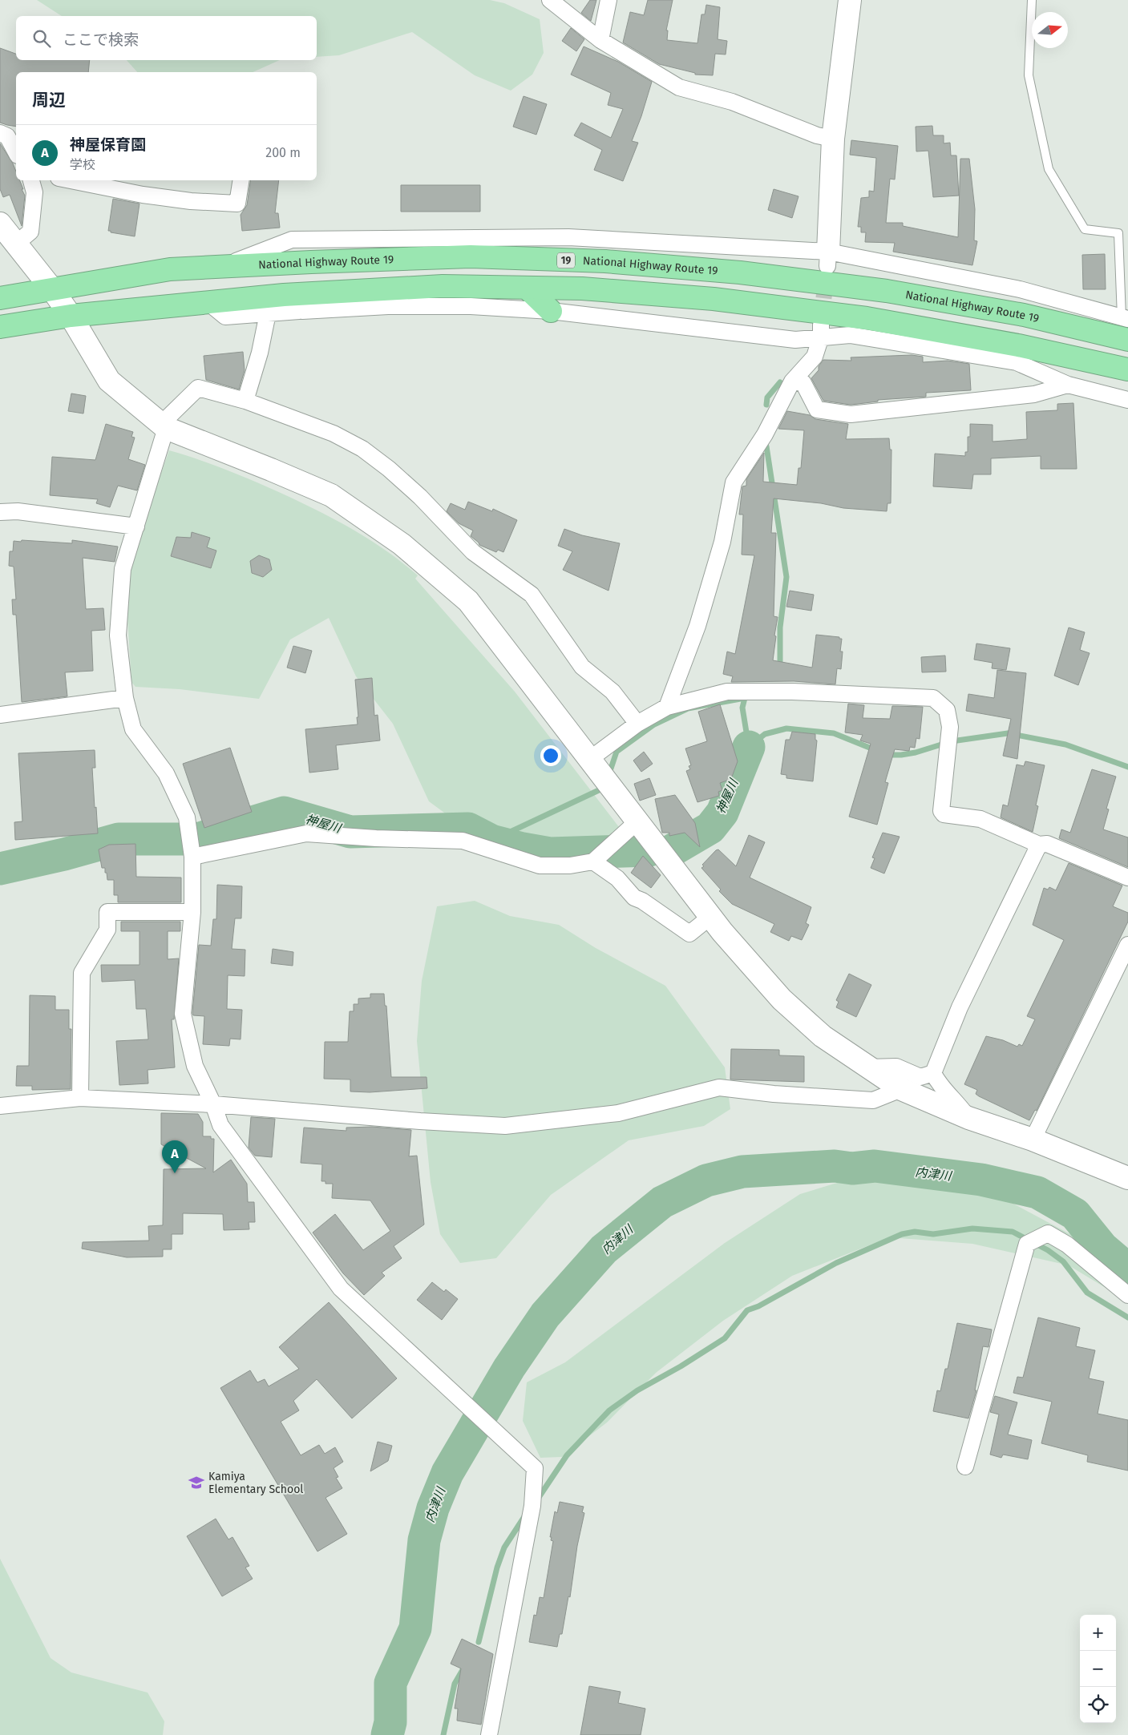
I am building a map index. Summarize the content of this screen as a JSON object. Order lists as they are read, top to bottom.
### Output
{
  "streets": {
    "highway": ["19", "National Highway Route 19"]
  },
  "water": ["神屋川", "内津川"],
  "places": {
    "school or university": ["Kamiya Elementary School"]
  },
  "north": "right",
  "page": {
    "search": "ここで検索",
    "heading": "周辺",
    "list": [
      {
        "mark": "A",
        "name": "神屋保育園",
        "note": "学校",
        "value": "200 m"
      }
    ],
    "pins": "A",
    "map_buttons": ["+", "−"]
  }
}
